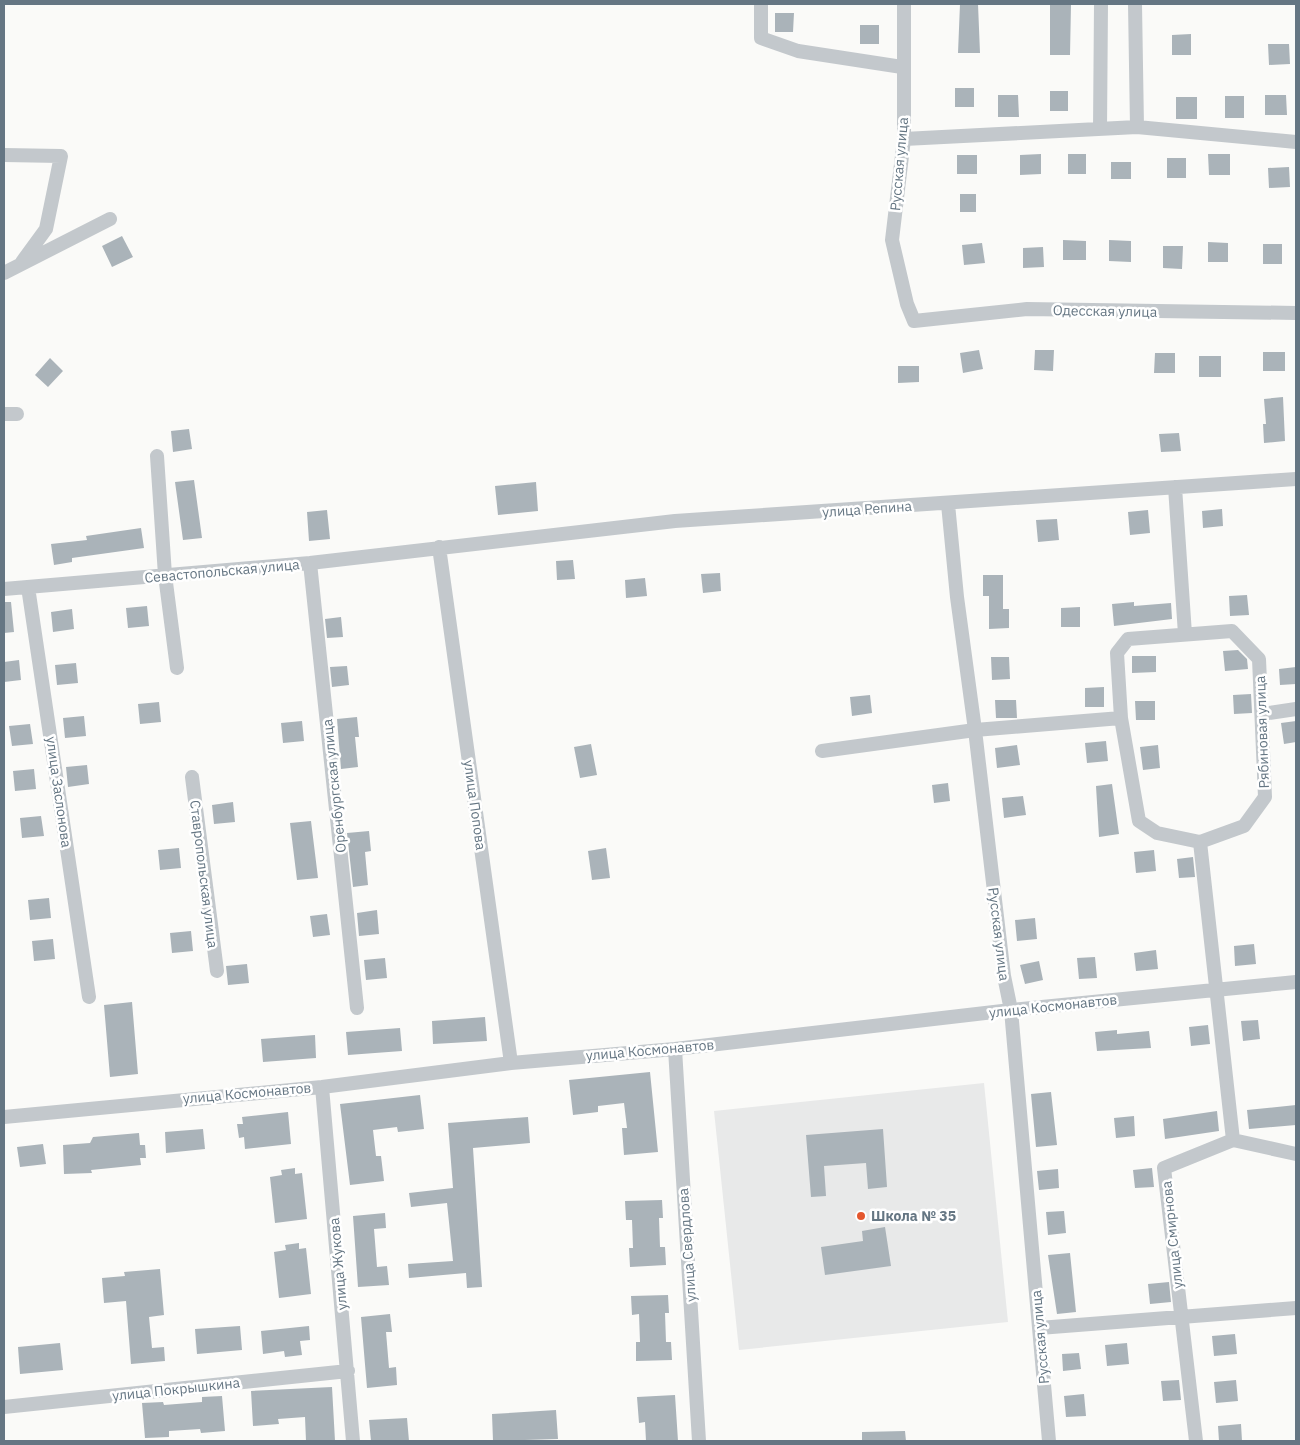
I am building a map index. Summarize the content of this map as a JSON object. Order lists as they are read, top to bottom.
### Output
{
  "streets": {
    "street": [
      "Русская улица",
      "Одесская улица",
      "улица Репина",
      "Севастопольская улица",
      "Рябиновая улица",
      "Оренбургская улица",
      "улица Заслонова",
      "улица Попова",
      "Ставропольская улица",
      "улица Космонавтов",
      "улица Смирнова",
      "улица Свердлова",
      "улица Жукова",
      "улица Покрышкина"
    ]
  },
  "crossings": [
    ["Русская улица", "Одесская улица"],
    ["Русская улица", "улица Репина"],
    ["Русская улица", "улица Космонавтов"],
    ["улица Репина", "Севастопольская улица"],
    ["улица Репина", "улица Попова"],
    ["Севастопольская улица", "Оренбургская улица"],
    ["Севастопольская улица", "улица Заслонова"],
    ["Севастопольская улица", "улица Попова"],
    ["улица Попова", "улица Космонавтов"],
    ["улица Космонавтов", "улица Свердлова"],
    ["улица Космонавтов", "улица Жукова"],
    ["улица Жукова", "улица Покрышкина"]
  ],
  "places": ["Школа № 35"]
}
